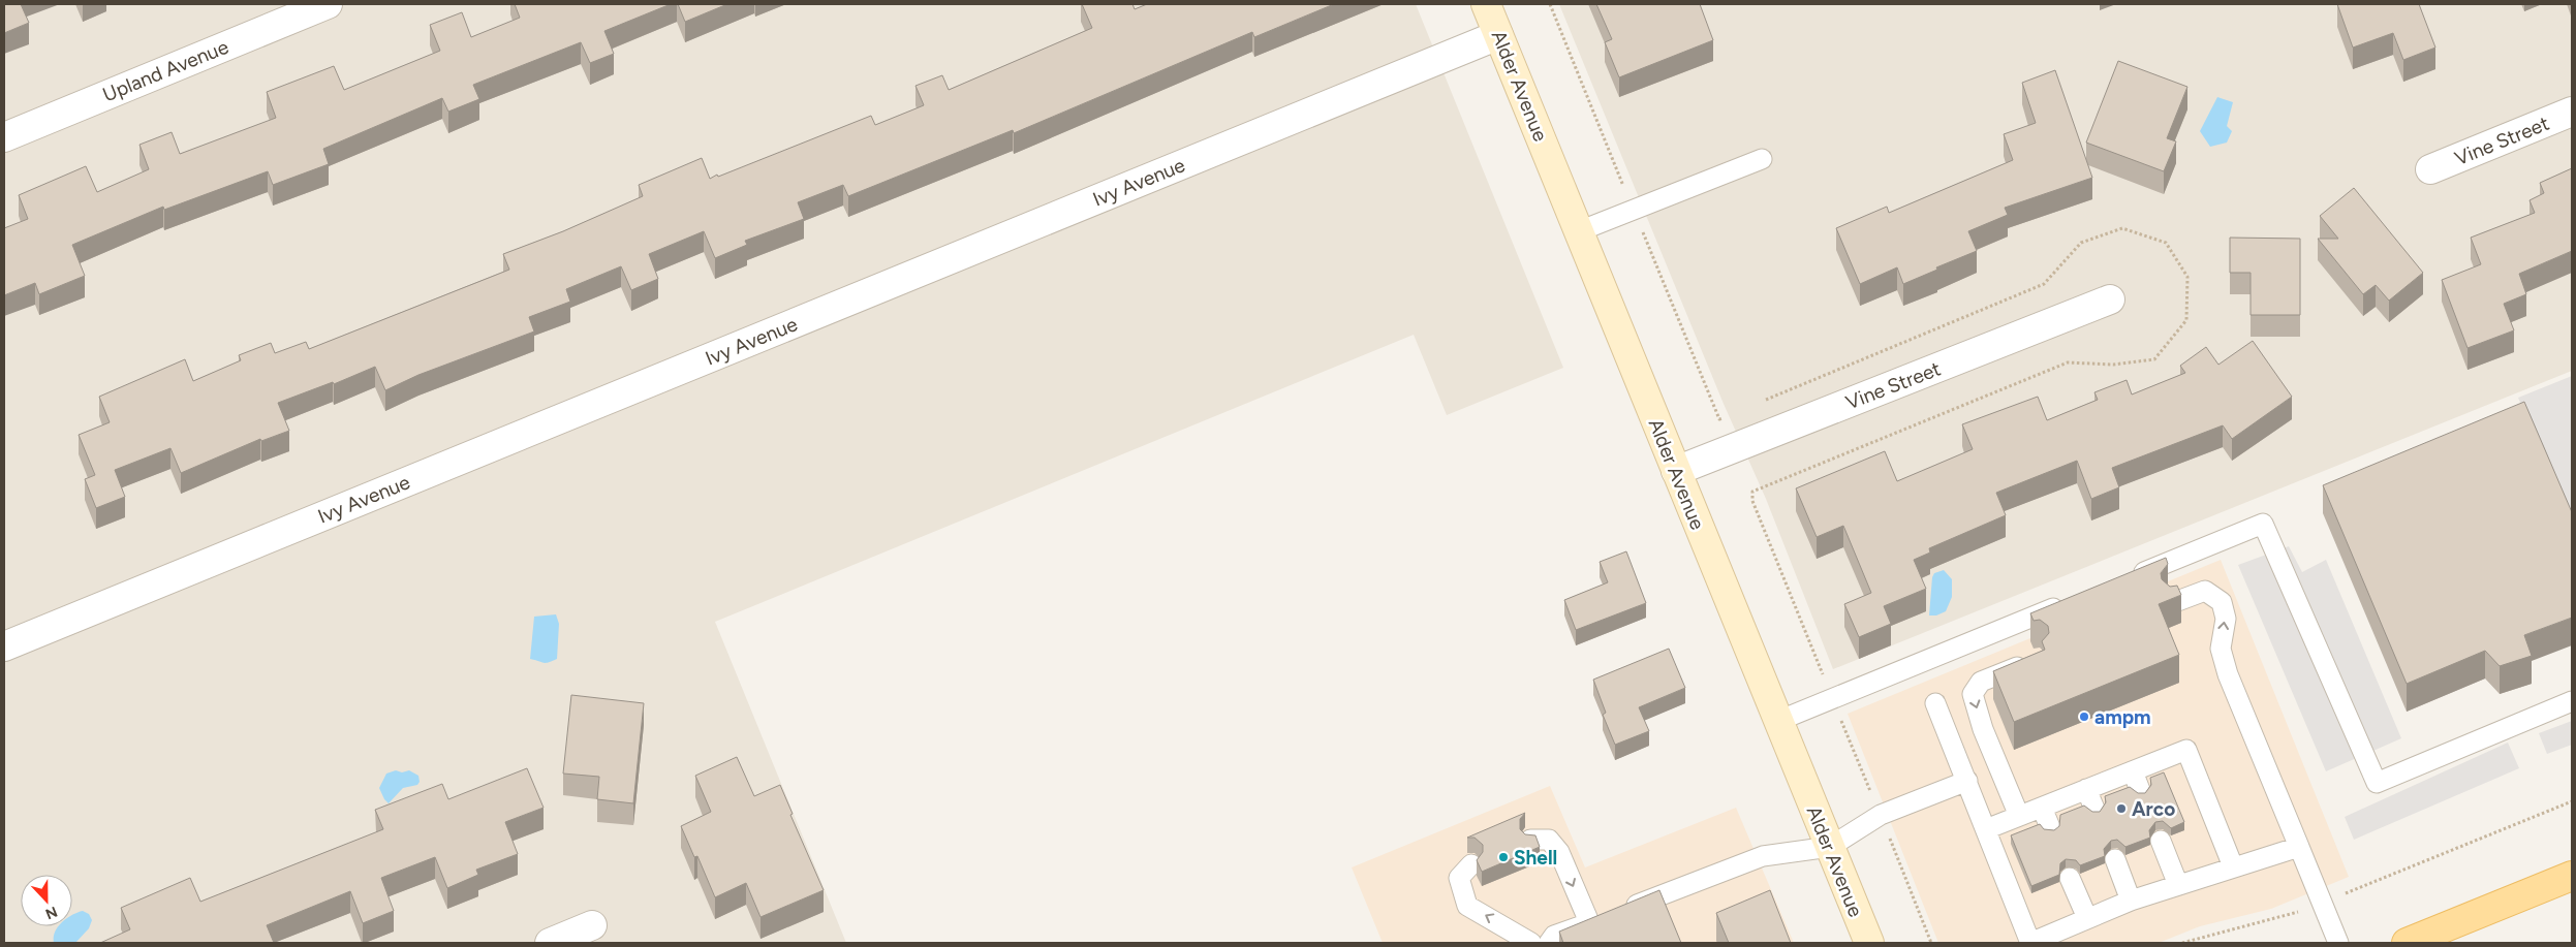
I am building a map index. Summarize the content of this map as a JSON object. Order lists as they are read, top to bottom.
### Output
{
  "streets": {
    "main road": ["Alder Avenue"],
    "street": ["Upland Avenue", "Vine Street", "Ivy Avenue"]
  },
  "crossings": [
    ["Alder Avenue", "Vine Street"],
    ["Alder Avenue", "Ivy Avenue"]
  ],
  "places": ["ampm", "Arco", "Shell"],
  "north": "bottom"
}
